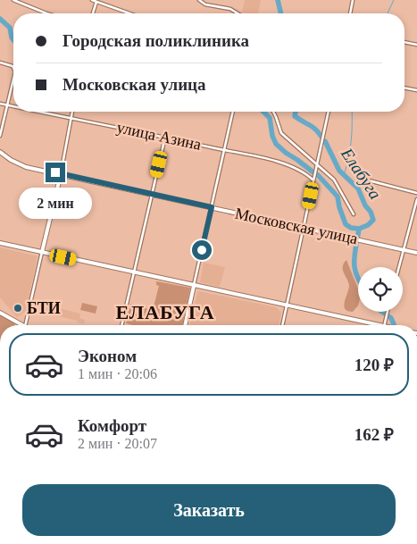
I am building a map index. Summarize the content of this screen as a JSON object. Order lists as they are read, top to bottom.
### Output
{
  "streets": {
    "main road": ["Московская улица"],
    "street": ["улица Азина"]
  },
  "districts": ["ЕЛАБУГА"],
  "water": ["Елабуга"],
  "places": ["БТИ"],
  "page": {
    "banner": ["Городская поликлиника", "Московская улица"],
    "bubble": "2 мин",
    "list": [
      {
        "name": "Эконом",
        "note": "1 мин · 20:06",
        "value": "120 ₽"
      },
      {
        "name": "Комфорт",
        "note": "2 мин · 20:07",
        "value": "162 ₽"
      }
    ],
    "buttons": "Заказать"
  }
}
